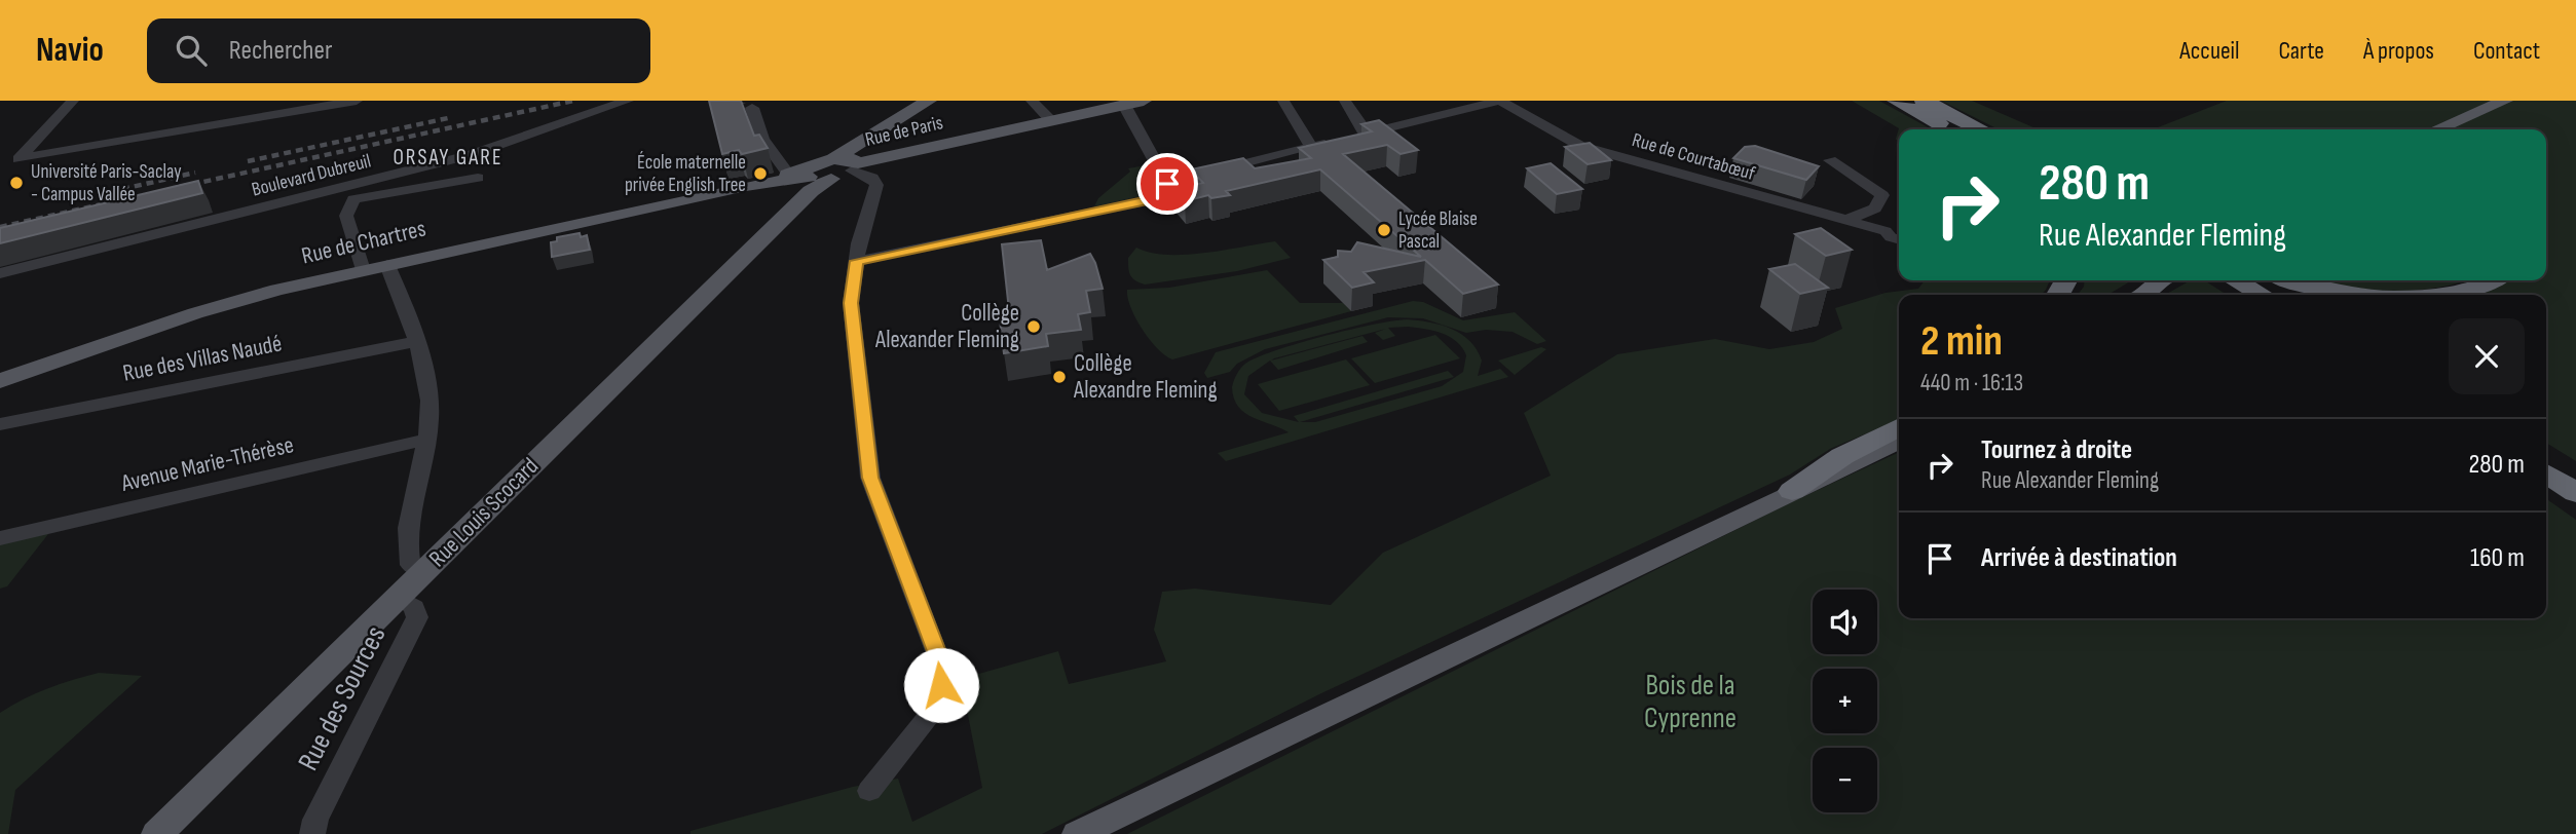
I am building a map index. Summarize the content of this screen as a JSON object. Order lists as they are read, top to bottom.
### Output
{
  "streets": {
    "main road": ["Rue de Paris", "Rue de Chartres", "Rue Louis Scocard"],
    "street": [
      "Rue de Courtabœuf",
      "Boulevard Dubreuil",
      "Rue des Villas Naudé",
      "Avenue Marie-Thérèse",
      "Rue des Sources"
    ]
  },
  "crossings": [
    ["Rue de Chartres", "Rue Louis Scocard"],
    ["Rue Louis Scocard", "Rue des Sources"]
  ],
  "districts": ["ORSAY GARE"],
  "parks": ["Bois de la Cyprenne"],
  "places": [
    "École maternelle privée English Tree",
    "Université Paris-Saclay - Campus Vallée",
    "Lycée Blaise Pascal",
    "Collège Alexander Fleming",
    "Collège Alexandre Fleming"
  ],
  "page": {
    "header": "Navio",
    "search": "Rechercher",
    "nav": [
      "Accueil",
      "Carte",
      "À propos",
      "Contact"
    ],
    "turn": ["280 m", "Rue Alexander Fleming"],
    "heading": ["2 min", "440 m · 16:13"],
    "list": [
      {
        "name": "Tournez à droite",
        "note": "Rue Alexander Fleming",
        "value": "280 m"
      },
      {
        "name": "Arrivée à destination",
        "value": "160 m"
      }
    ],
    "map_buttons": ["+", "−"]
  }
}
